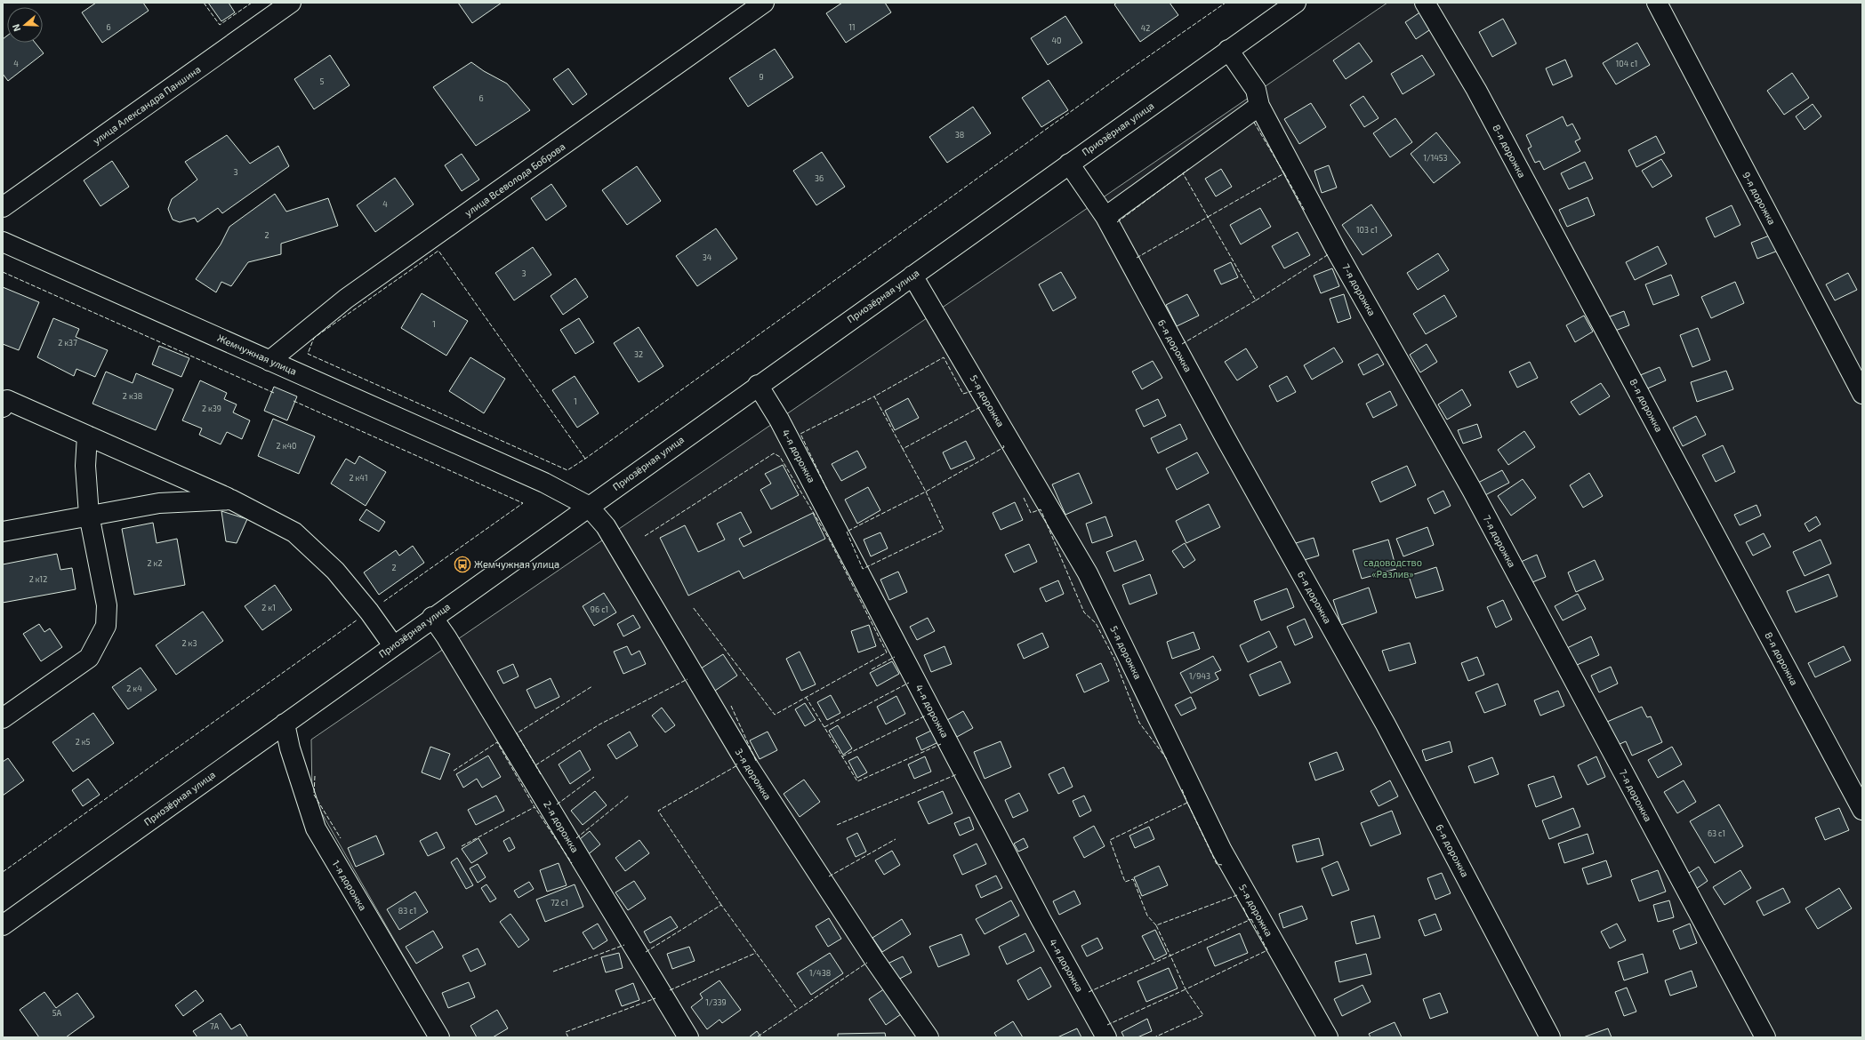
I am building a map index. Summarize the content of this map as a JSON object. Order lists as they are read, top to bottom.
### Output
{
  "streets": {
    "street": [
      "улица Александра Паншина",
      "Приозёрная улица",
      "8-я дорожка",
      "улица Всеволода Боброва",
      "9-я дорожка",
      "7-я дорожка",
      "6-я дорожка",
      "Жемчужная улица",
      "5-я дорожка",
      "4-я дорожка",
      "3-я дорожка",
      "2-я дорожка",
      "1-я дорожка"
    ]
  },
  "crossings": [
    ["Приозёрная улица", "7-я дорожка"],
    ["Приозёрная улица", "6-я дорожка"],
    ["Приозёрная улица", "Жемчужная улица"],
    ["Приозёрная улица", "5-я дорожка"],
    ["Приозёрная улица", "4-я дорожка"],
    ["Приозёрная улица", "3-я дорожка"],
    ["Приозёрная улица", "2-я дорожка"],
    ["Приозёрная улица", "1-я дорожка"],
    ["улица Всеволода Боброва", "Жемчужная улица"],
    ["Жемчужная улица", "3-я дорожка"]
  ],
  "parks": ["садоводство «Разлив»"],
  "places": {
    "bus stop": ["Жемчужная улица"]
  },
  "house_numbers": [
    "6",
    "11",
    "42",
    "40",
    "4",
    "104 с1",
    "9",
    "5",
    "6",
    "38",
    "1/1453",
    "3",
    "36",
    "4",
    "103 с1",
    "2",
    "34",
    "3",
    "1",
    "2 к37",
    "32",
    "2 к38",
    "1",
    "2 к39",
    "2 к40",
    "2 к41",
    "2 к2",
    "2",
    "2 к12",
    "2 к1",
    "96 с1",
    "2 к3",
    "1/943",
    "2 к4",
    "2 к5",
    "63 с1",
    "72 с1",
    "83 с1",
    "1/438",
    "1/339",
    "5А",
    "7А"
  ],
  "north": "left"
}
